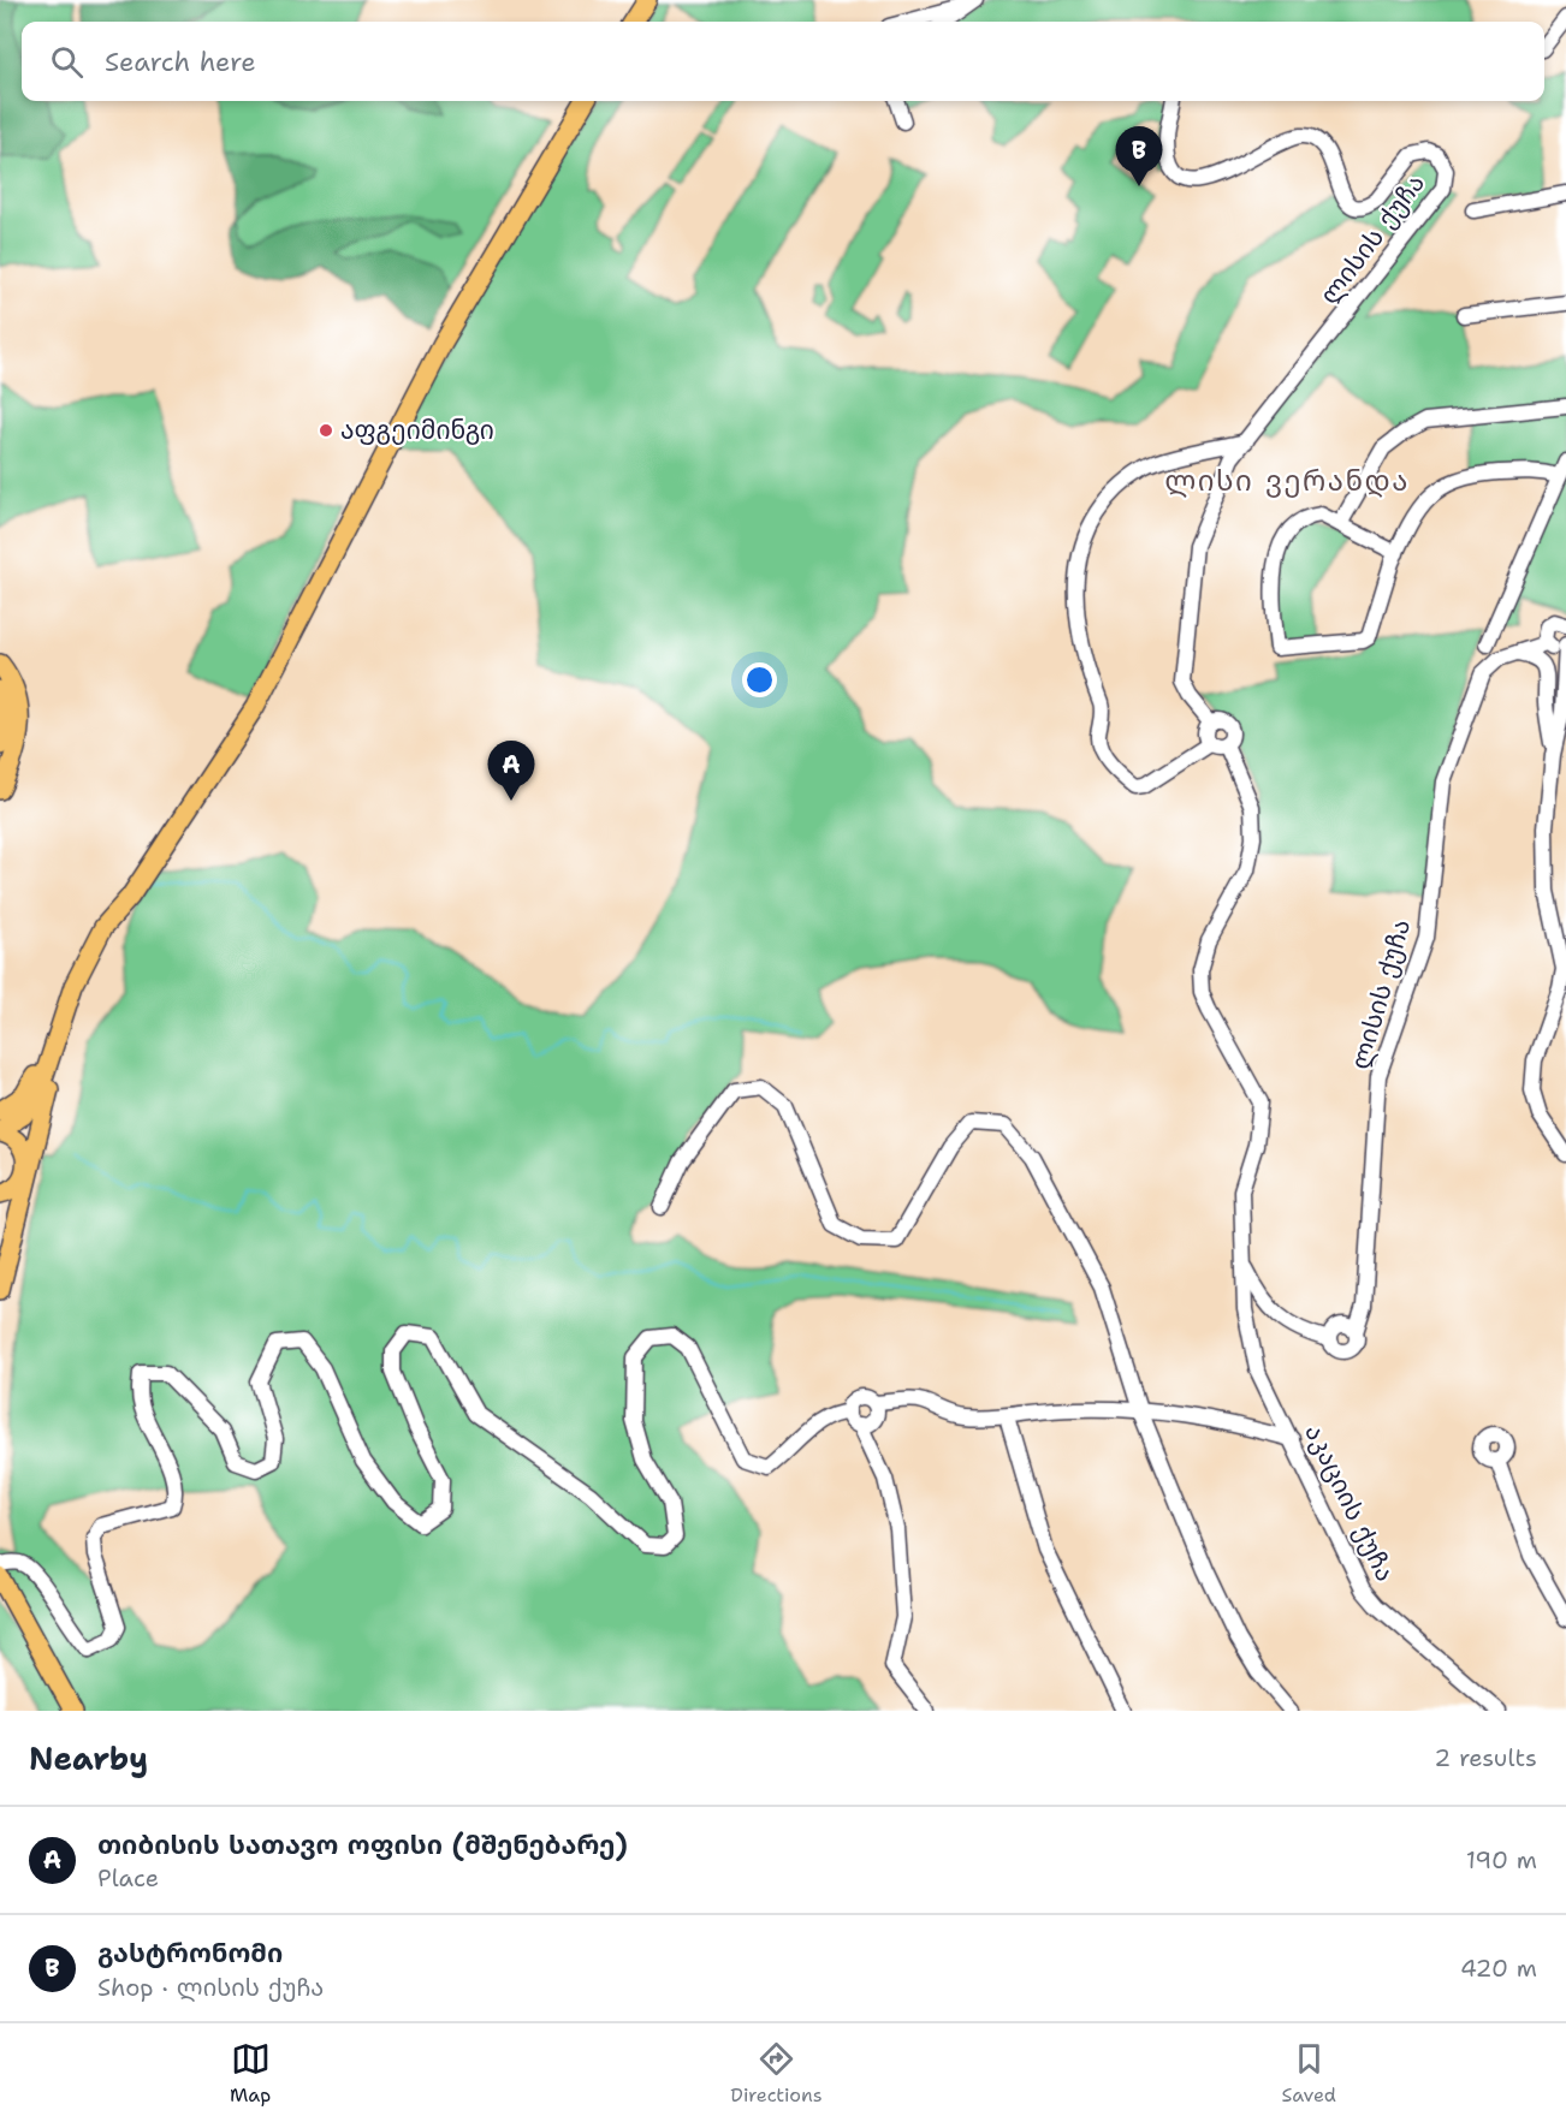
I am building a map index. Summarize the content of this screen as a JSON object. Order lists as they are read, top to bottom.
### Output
{
  "streets": {
    "street": ["ლისის ქუჩა", "აკაციის ქუჩა"]
  },
  "crossings": [
    ["ლისის ქუჩა", "აკაციის ქუჩა"]
  ],
  "districts": ["ლისი ვერანდა"],
  "places": ["აფგეიმინგი"],
  "page": {
    "search": "Search here",
    "pins": ["B", "A"],
    "heading": ["Nearby", "2 results"],
    "list": [
      {
        "mark": "A",
        "name": "თიბისის სათავო ოფისი (მშენებარე)",
        "note": "Place",
        "value": "190 m"
      },
      {
        "mark": "B",
        "name": "გასტრონომი",
        "note": "Shop · ლისის ქუჩა",
        "value": "420 m"
      }
    ],
    "nav": ["Map", "Directions", "Saved"]
  }
}
